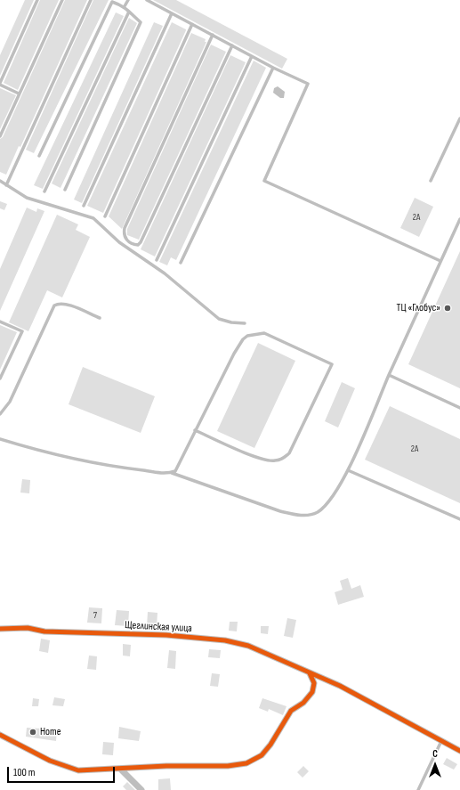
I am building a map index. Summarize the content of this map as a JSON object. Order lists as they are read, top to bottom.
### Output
{
  "streets": {
    "street": ["Щеглинская улица"]
  },
  "places": ["ТЦ «Глобус»", "Home"],
  "house_numbers": ["2А", "2А", "7"],
  "scale_bar": "100 m",
  "north": "top"
}
